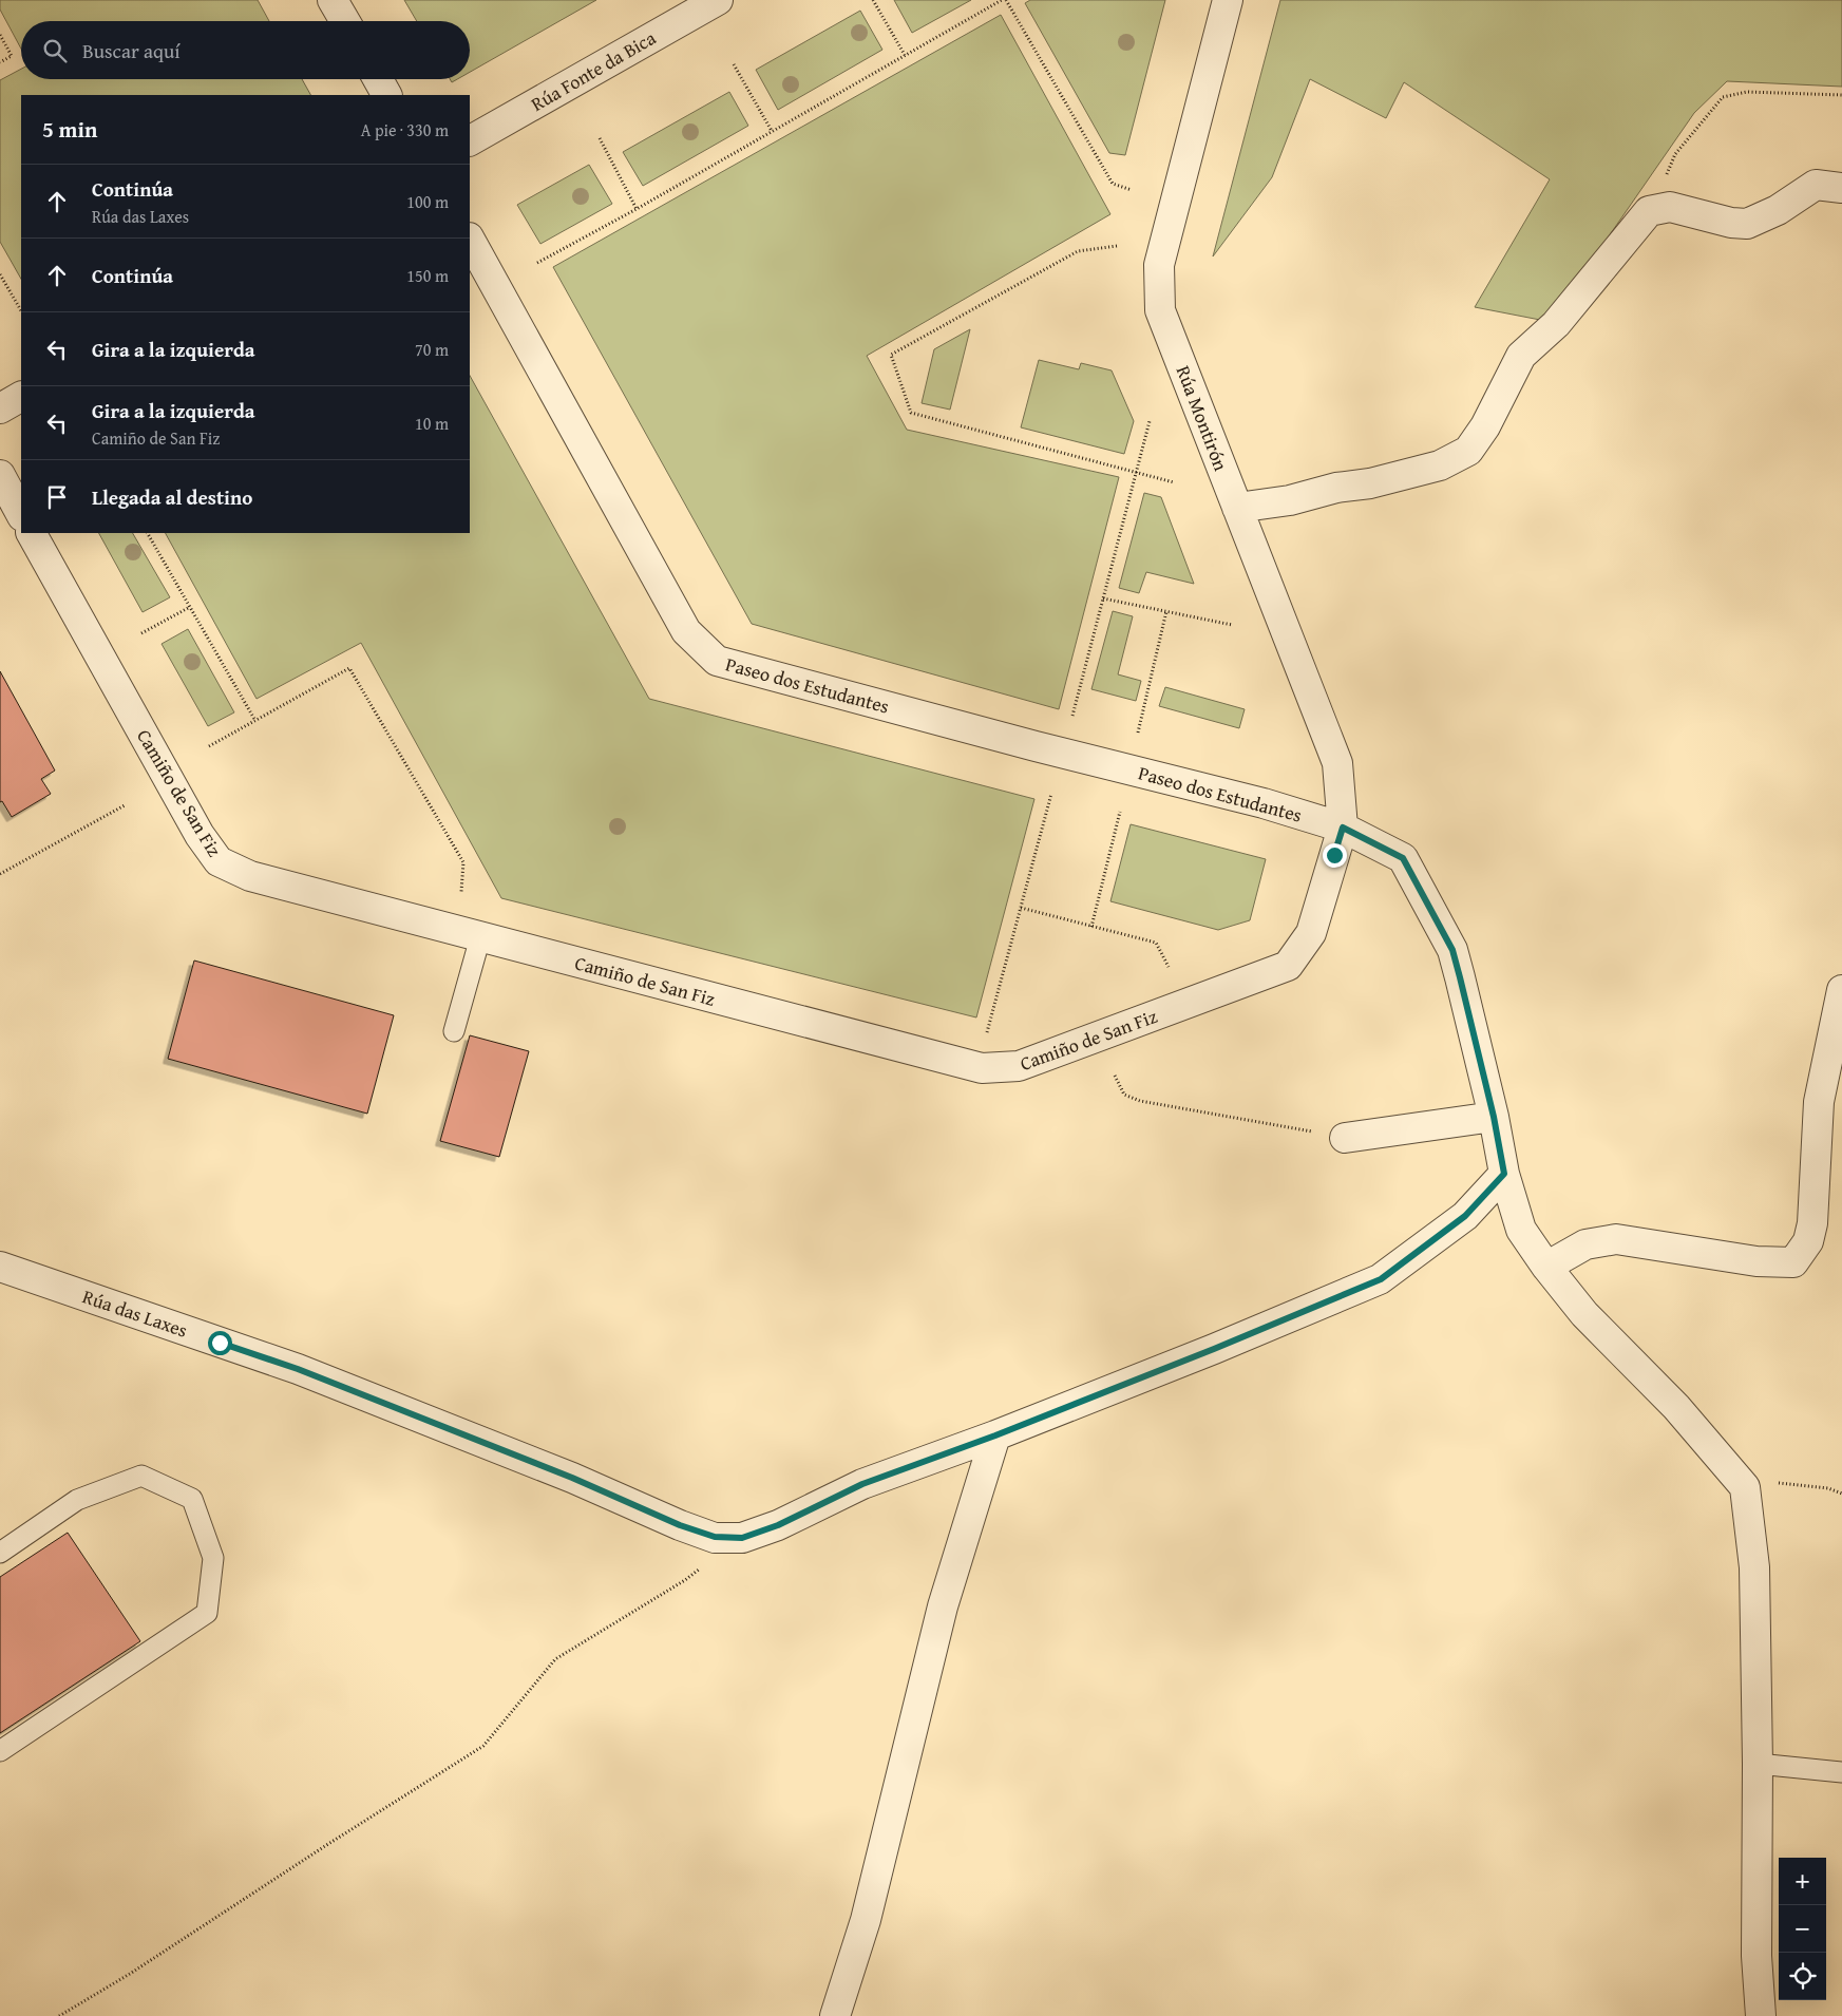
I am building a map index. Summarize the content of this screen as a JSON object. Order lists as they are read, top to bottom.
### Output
{
  "streets": {
    "street": [
      "Rúa Fonte da Bica",
      "Rúa Montirón",
      "Paseo dos Estudantes",
      "Camiño de San Fiz",
      "Rúa das Laxes"
    ]
  },
  "crossings": [
    ["Rúa Montirón", "Paseo dos Estudantes"],
    ["Rúa Montirón", "Camiño de San Fiz"],
    ["Paseo dos Estudantes", "Camiño de San Fiz"]
  ],
  "page": {
    "search": "Buscar aquí",
    "heading": ["5 min", "A pie · 330 m"],
    "list": [
      ["Continúa", "Rúa das Laxes", "100 m"],
      ["Continúa", "150 m"],
      ["Gira a la izquierda", "70 m"],
      ["Gira a la izquierda", "Camiño de San Fiz", "10 m"],
      "Llegada al destino"
    ],
    "map_buttons": ["+", "−"]
  }
}
